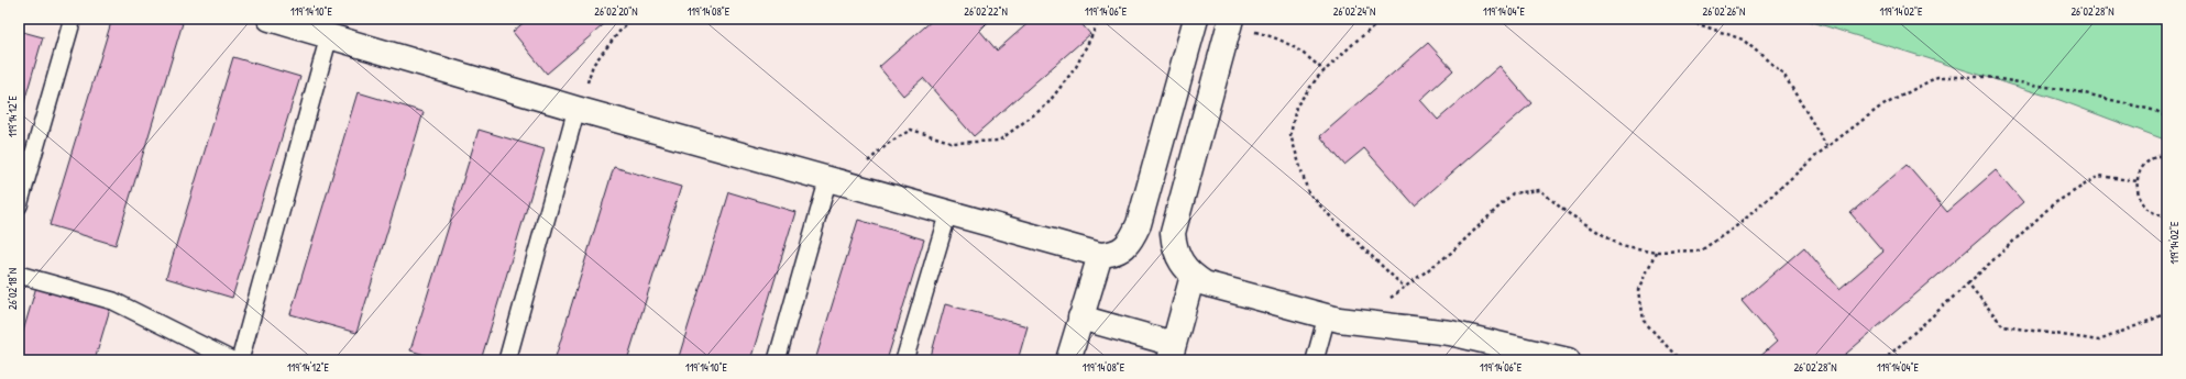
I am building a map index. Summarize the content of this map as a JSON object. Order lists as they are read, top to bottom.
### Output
{
  "coordinates": [
    "119°14'10\"E",
    "26°02'20\"N",
    "119°14'08\"E",
    "26°02'22\"N",
    "119°14'06\"E",
    "26°02'24\"N",
    "119°14'04\"E",
    "26°02'26\"N",
    "119°14'02\"E",
    "26°02'28\"N",
    "119°14'12\"E",
    "26°02'18\"N"
  ]
}
